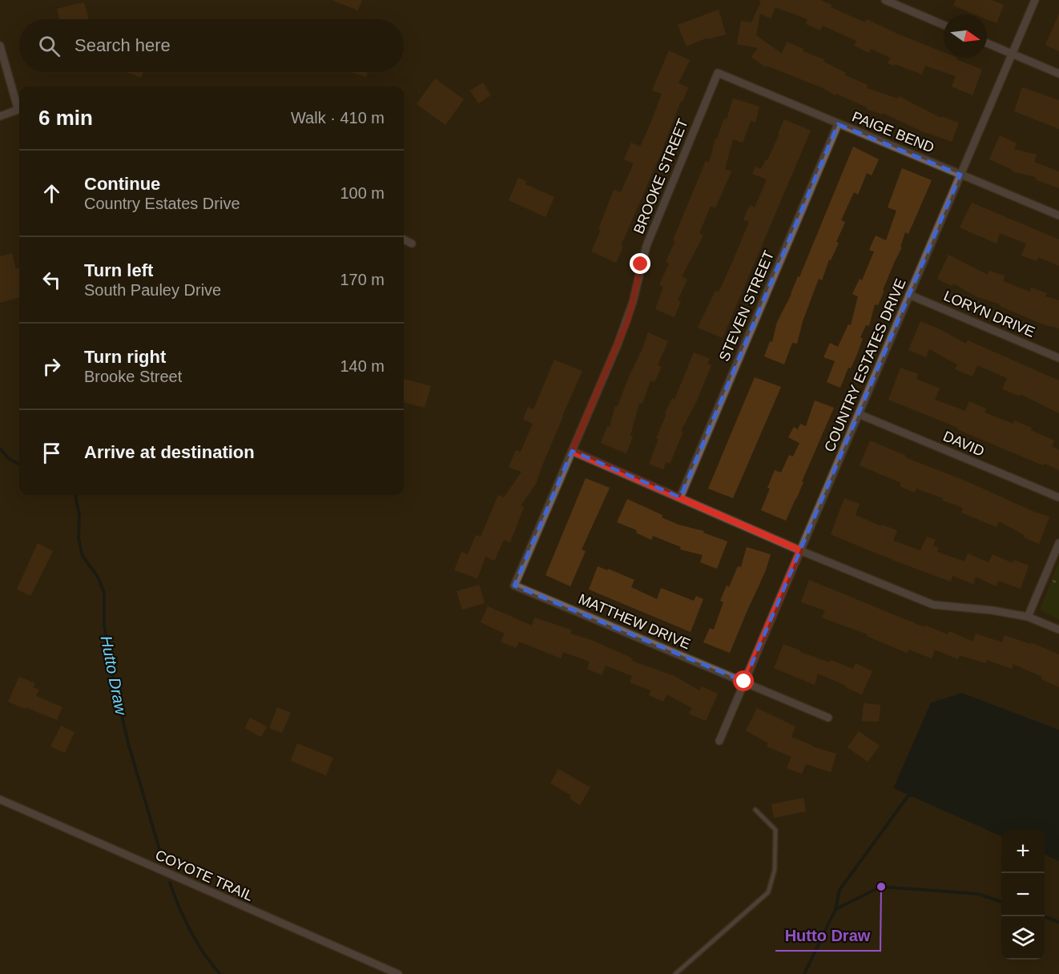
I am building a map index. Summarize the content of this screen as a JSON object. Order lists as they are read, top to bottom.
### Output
{
  "streets": {
    "street": [
      "PAIGE BEND",
      "BROOKE STREET",
      "STEVEN STREET",
      "LORYN DRIVE",
      "COUNTRY ESTATES DRIVE",
      "DAVID",
      "MATTHEW DRIVE",
      "COYOTE TRAIL"
    ]
  },
  "crossings": [
    ["PAIGE BEND", "BROOKE STREET"],
    ["PAIGE BEND", "STEVEN STREET"],
    ["PAIGE BEND", "COUNTRY ESTATES DRIVE"],
    ["BROOKE STREET", "MATTHEW DRIVE"],
    ["LORYN DRIVE", "COUNTRY ESTATES DRIVE"],
    ["COUNTRY ESTATES DRIVE", "DAVID"],
    ["COUNTRY ESTATES DRIVE", "MATTHEW DRIVE"]
  ],
  "water": ["Hutto Draw"],
  "places": ["Hutto Draw"],
  "north": "right",
  "page": {
    "search": "Search here",
    "heading": ["6 min", "Walk · 410 m"],
    "list": [
      ["Continue", "Country Estates Drive", "100 m"],
      ["Turn left", "South Pauley Drive", "170 m"],
      ["Turn right", "Brooke Street", "140 m"],
      "Arrive at destination"
    ],
    "map_buttons": ["+", "−"]
  }
}
